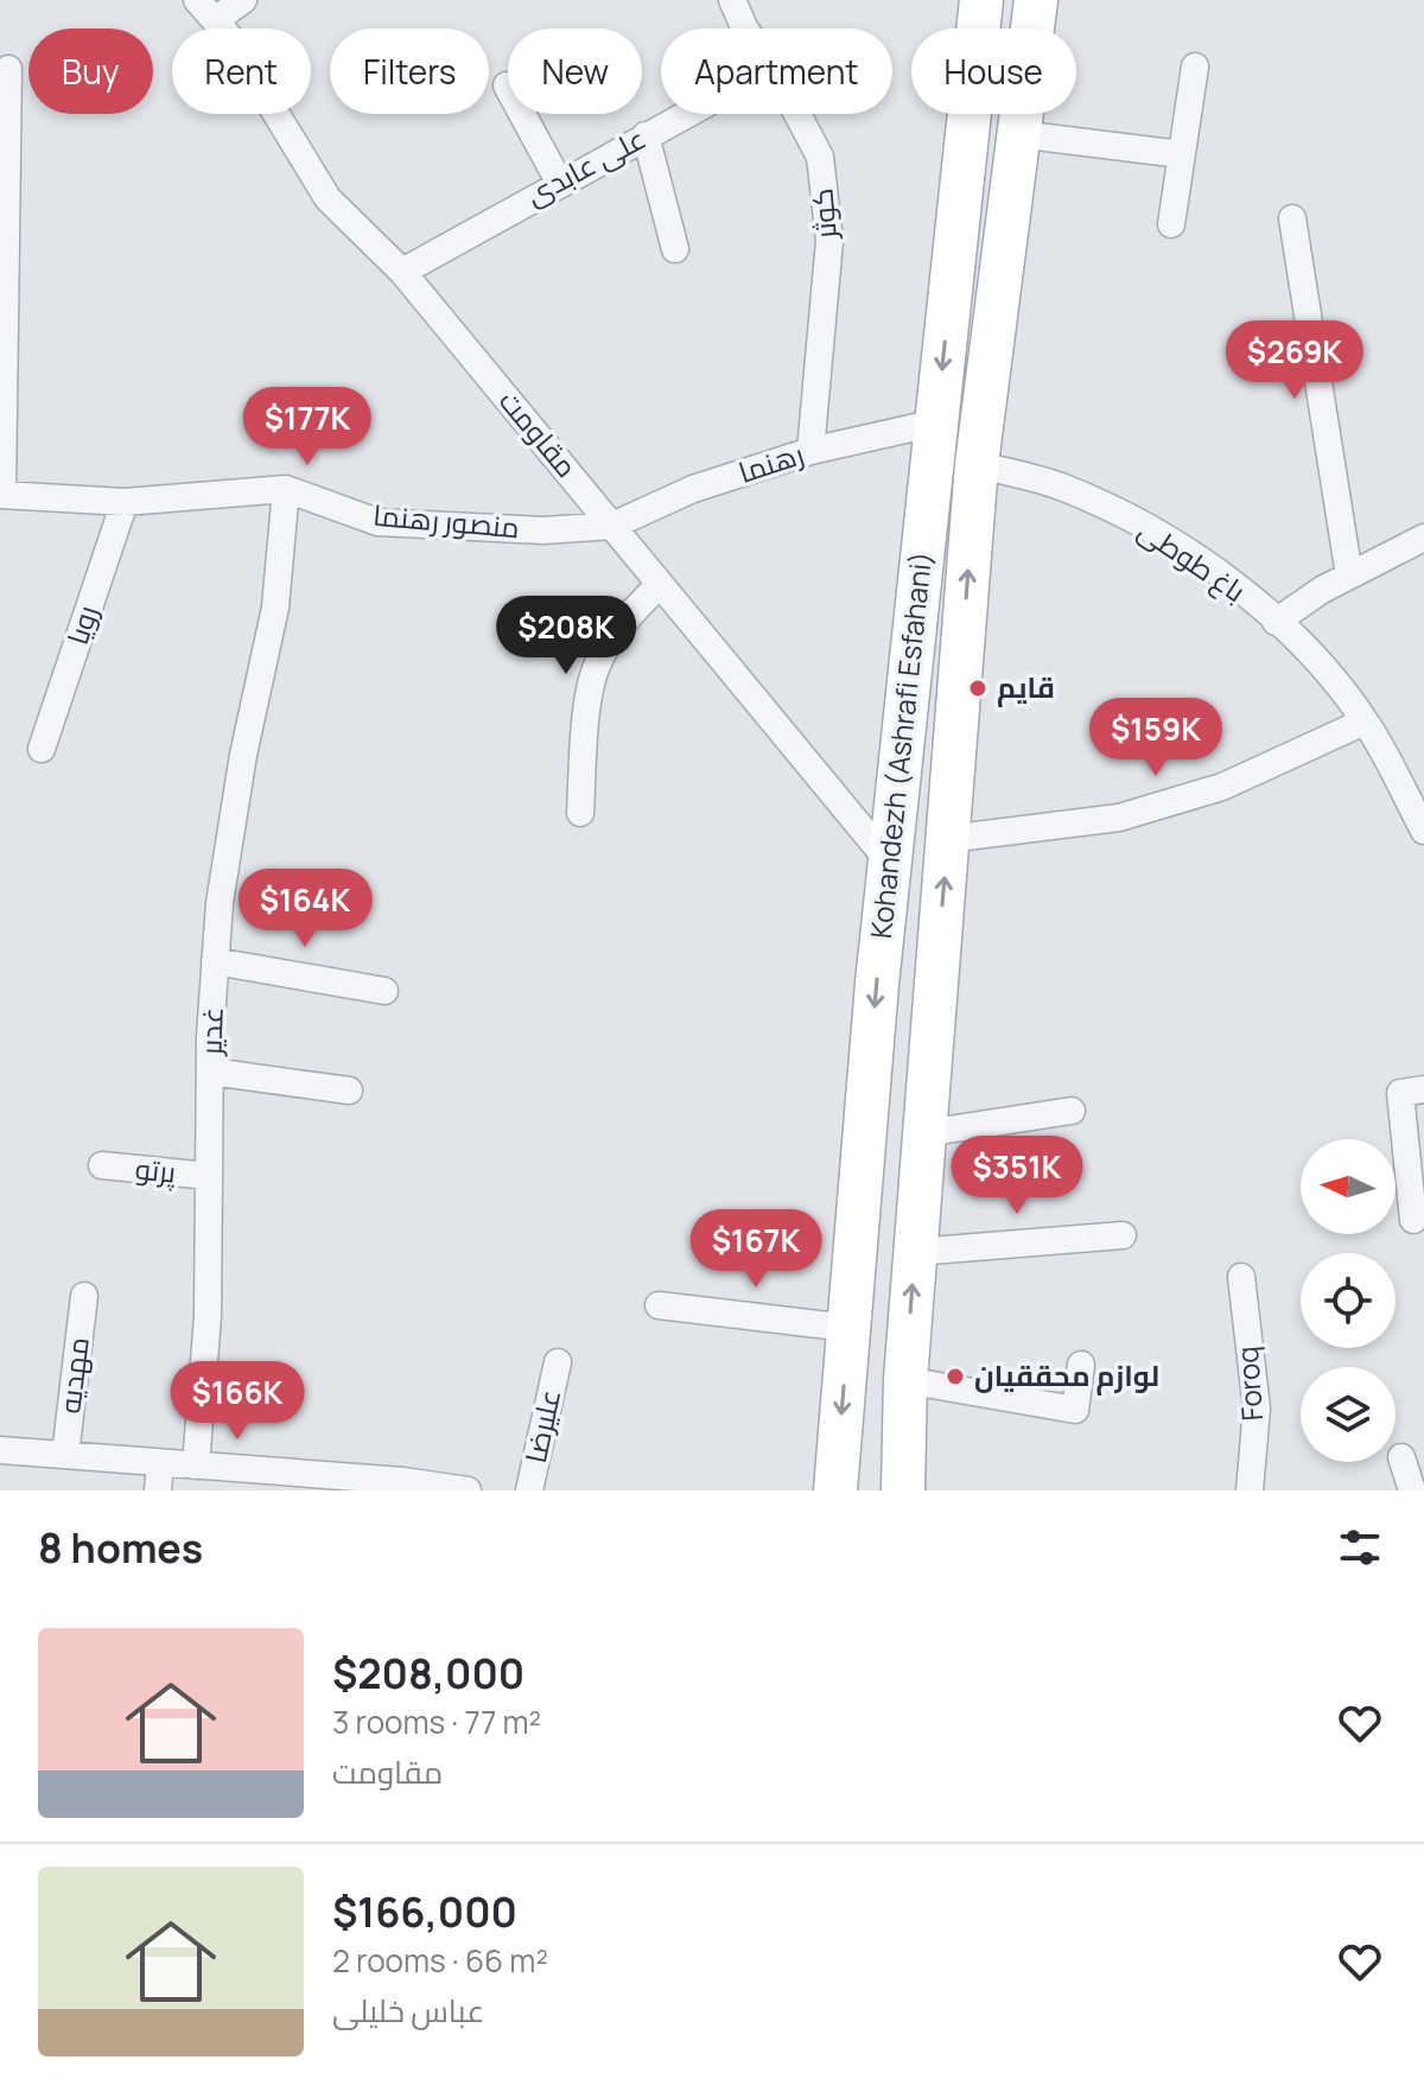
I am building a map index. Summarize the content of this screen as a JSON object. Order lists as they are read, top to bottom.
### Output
{
  "streets": {
    "main road": ["Kohandezh (Ashrafi Esfahani)"],
    "street": [
      "علی عابدی",
      "کوثر",
      "مقاومت",
      "رهنما",
      "منصور رهنما",
      "باغ طوطی",
      "رویا",
      "غدیر",
      "پرتو",
      "مهدیه",
      "Foroq",
      "علیرضا"
    ]
  },
  "crossings": [
    ["علی عابدی", "مقاومت"],
    ["کوثر", "رهنما"],
    ["مقاومت", "رهنما"],
    ["مقاومت", "منصور رهنما"],
    ["مقاومت", "Kohandezh (Ashrafi Esfahani)"],
    ["رهنما", "منصور رهنما"],
    ["رهنما", "Kohandezh (Ashrafi Esfahani)"],
    ["منصور رهنما", "رویا"],
    ["منصور رهنما", "غدیر"],
    ["باغ طوطی", "Kohandezh (Ashrafi Esfahani)"],
    ["غدیر", "پرتو"]
  ],
  "places": ["قایم", "لوازم محققیان"],
  "north": "left",
  "page": {
    "chip": [
      "Buy",
      "Rent",
      "Filters",
      "New",
      "Apartment",
      "House"
    ],
    "price": [
      "$269K",
      "$177K",
      "$208K",
      "$159K",
      "$164K",
      "$351K",
      "$167K",
      "$166K"
    ],
    "heading": "8 homes",
    "list": [
      {
        "name": "$208,000",
        "note": "3 rooms · 77 m² · مقاومت"
      },
      {
        "name": "$166,000",
        "note": "2 rooms · 66 m² · عباس خلیلی"
      }
    ]
  }
}
